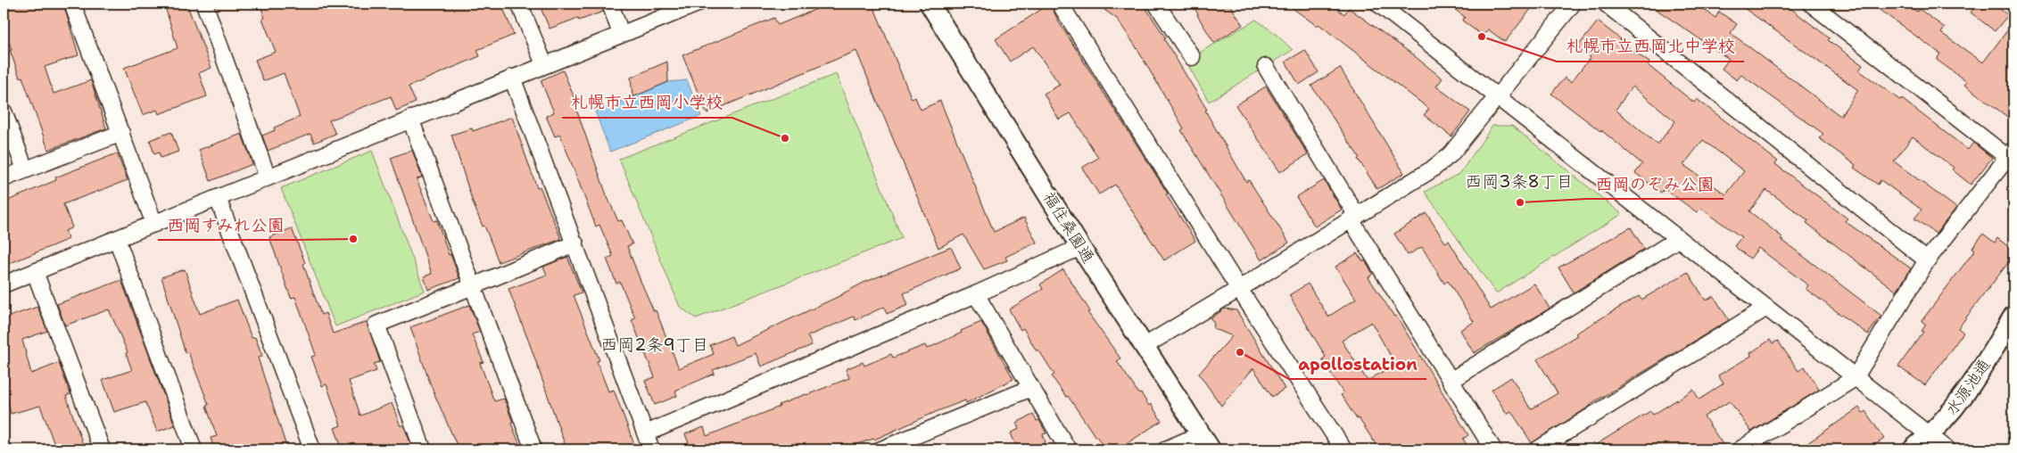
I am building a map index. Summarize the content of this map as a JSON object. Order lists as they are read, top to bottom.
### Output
{
  "streets": {
    "street": ["福住桑園通", "水源池通"]
  },
  "districts": ["西岡3条8丁目", "西岡2条9丁目"],
  "places": [
    "札幌市立西岡北中学校",
    "札幌市立西岡小学校",
    "西岡のぞみ公園",
    "西岡すみれ公園",
    "apollostation"
  ]
}
